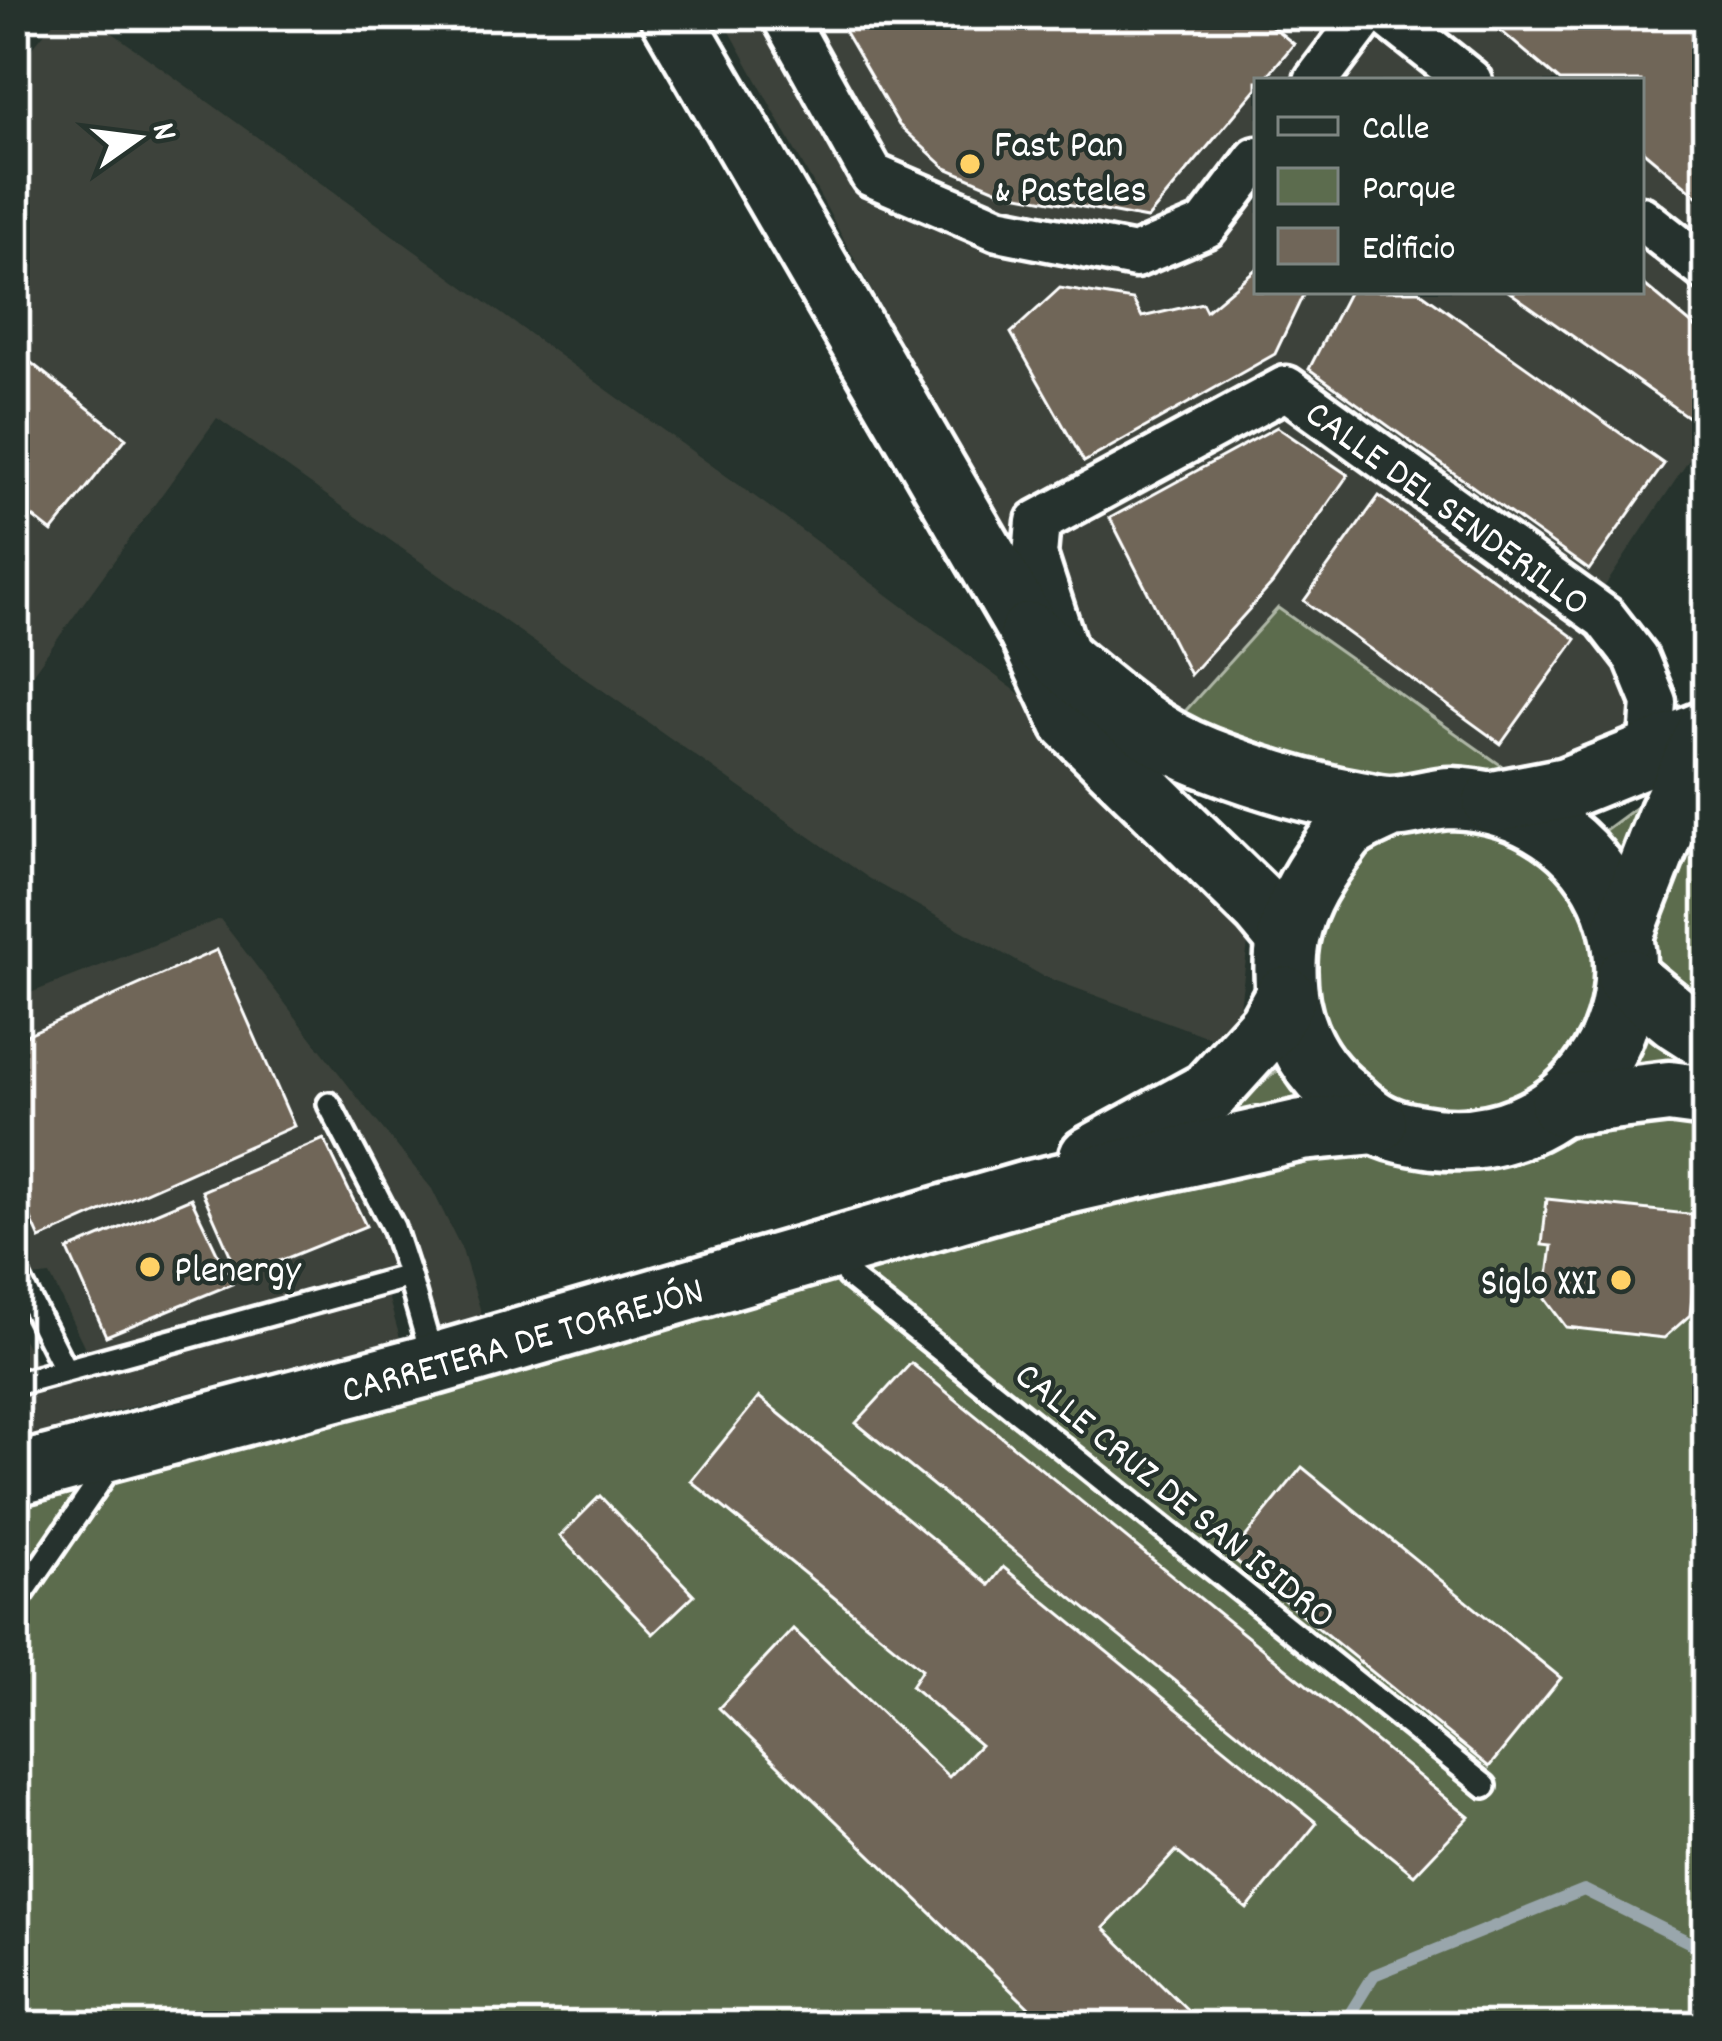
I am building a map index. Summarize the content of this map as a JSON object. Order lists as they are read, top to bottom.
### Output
{
  "streets": {
    "street": ["CALLE DEL SENDERILLO", "CARRETERA DE TORREJÓN"],
    "lane": ["CALLE CRUZ DE SAN ISIDRO"]
  },
  "crossings": [
    ["CARRETERA DE TORREJÓN", "CALLE CRUZ DE SAN ISIDRO"]
  ],
  "places": ["Fast Pan & Pasteles", "Plenergy", "Siglo XXI"],
  "legend": ["Calle", "Parque", "Edificio"],
  "north": "right"
}
